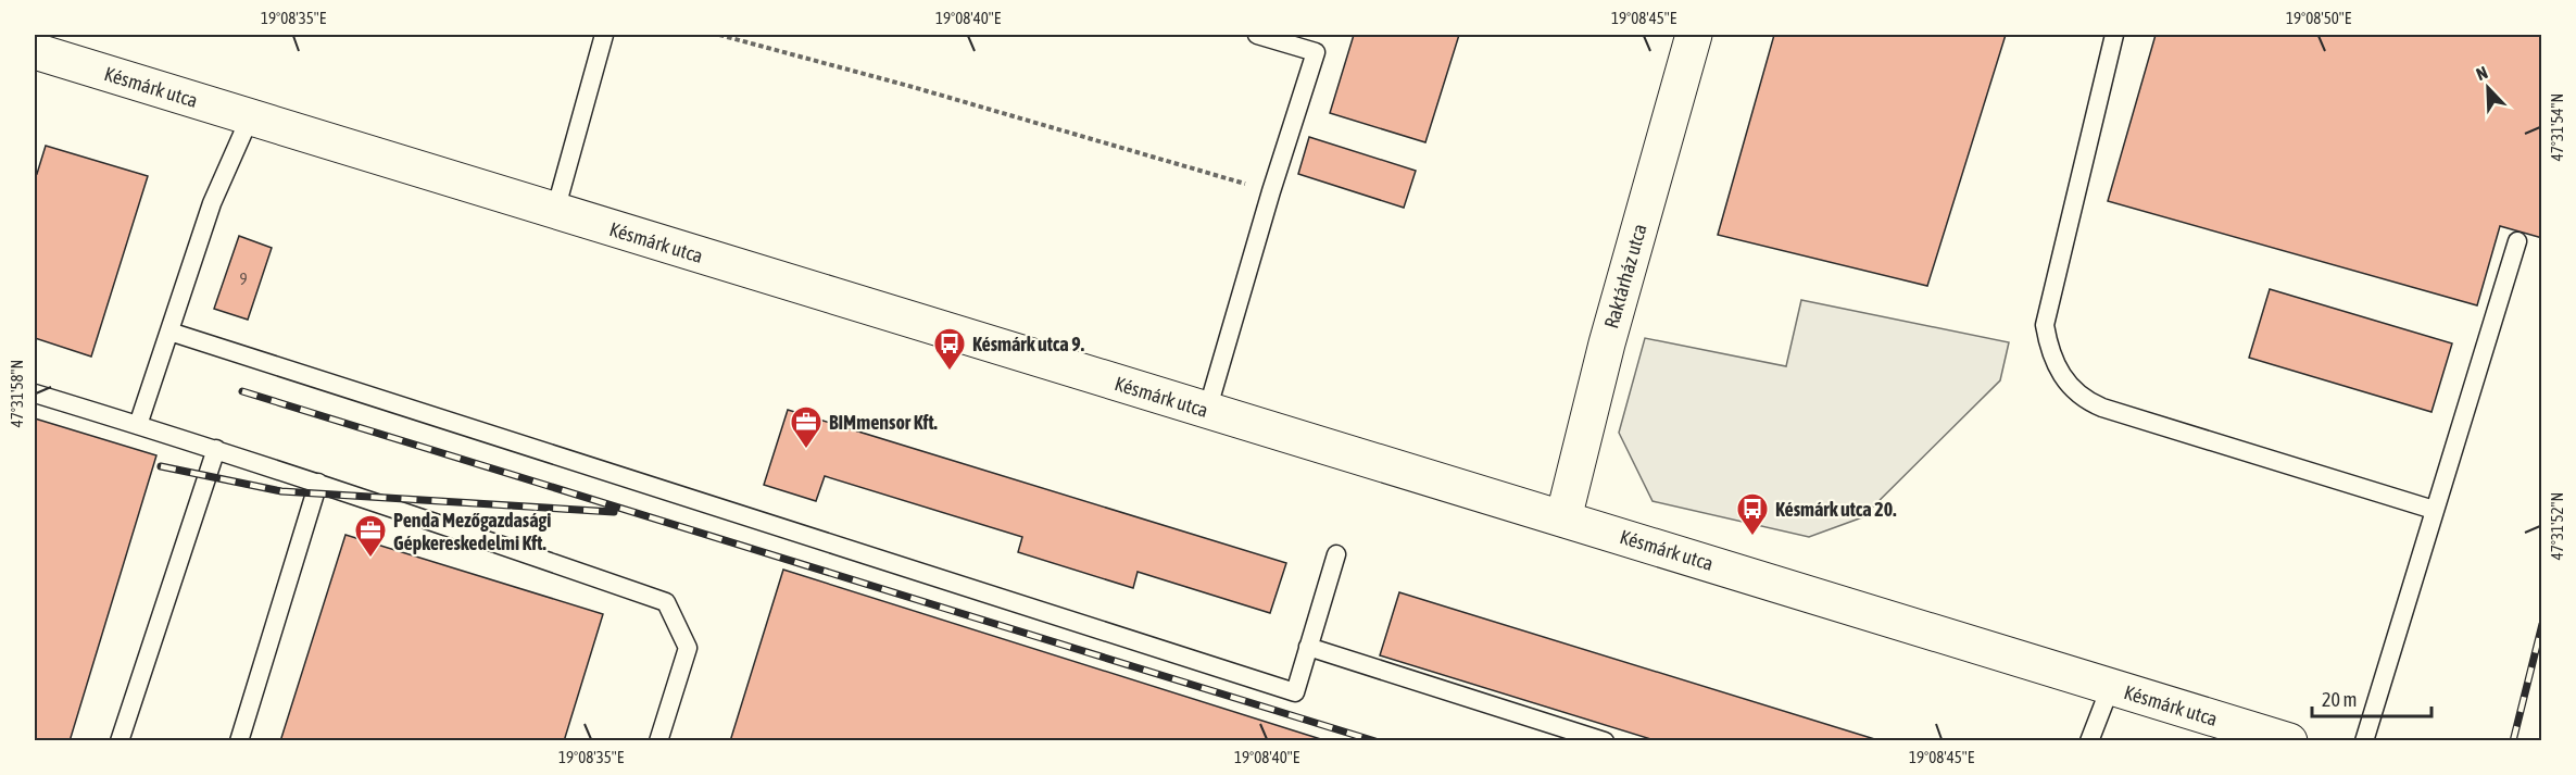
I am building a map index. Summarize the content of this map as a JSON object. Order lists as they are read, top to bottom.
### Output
{
  "streets": {
    "street": ["Késmárk utca", "Raktárház utca"]
  },
  "crossings": [
    ["Késmárk utca", "Raktárház utca"]
  ],
  "places": {
    "bus stop": ["Késmárk utca 9.", "Késmárk utca 20."],
    "office": ["BIMmensor Kft.", "Penda Mezőgazdasági Gépkereskedelmi Kft."]
  },
  "house_numbers": ["9"],
  "scale_bar": "20 m",
  "north": "top left",
  "coordinates": [
    "19°08'35\"E",
    "19°08'40\"E",
    "19°08'45\"E",
    "19°08'50\"E",
    "47°31'54\"N",
    "47°31'58\"N",
    "47°31'52\"N"
  ]
}
